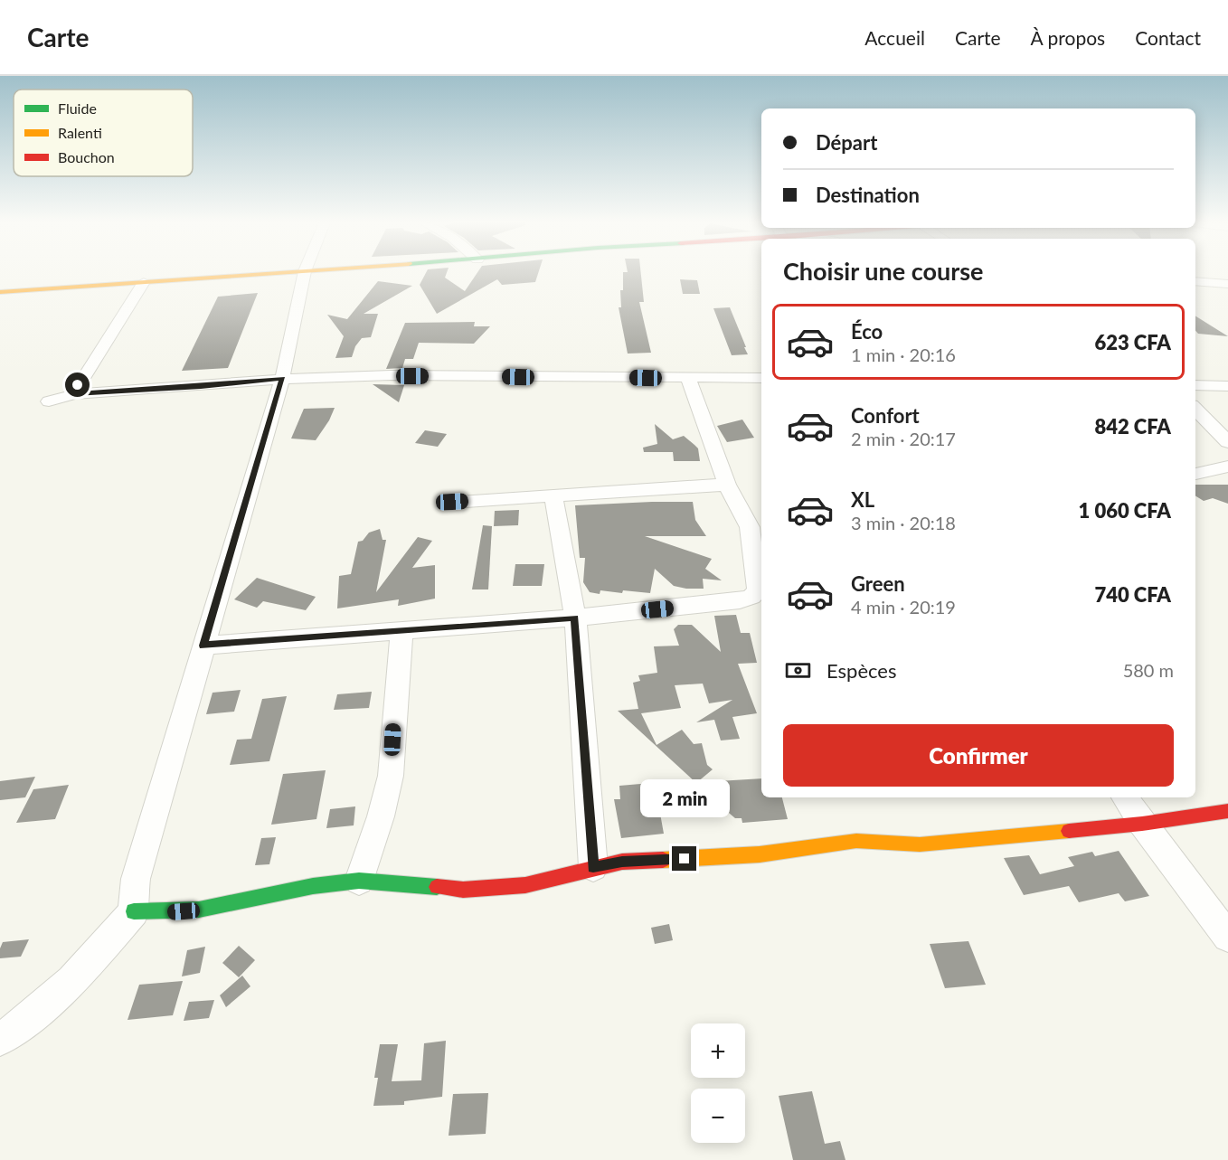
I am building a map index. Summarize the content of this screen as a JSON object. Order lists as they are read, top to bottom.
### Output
{
  "legend": ["Fluide", "Ralenti", "Bouchon"],
  "page": {
    "header": "Carte",
    "nav": [
      "Accueil",
      "Carte",
      "À propos",
      "Contact"
    ],
    "banner": ["Départ", "Destination"],
    "heading": "Choisir une course",
    "list": [
      {
        "name": "Éco",
        "note": "1 min · 20:16",
        "value": "623 CFA"
      },
      {
        "name": "Confort",
        "note": "2 min · 20:17",
        "value": "842 CFA"
      },
      {
        "name": "XL",
        "note": "3 min · 20:18",
        "value": "1 060 CFA"
      },
      {
        "name": "Green",
        "note": "4 min · 20:19",
        "value": "740 CFA"
      }
    ],
    "pay": ["Espèces", "580 m"],
    "buttons": "Confirmer",
    "bubble": "2 min",
    "map_buttons": ["+", "−"]
  }
}
